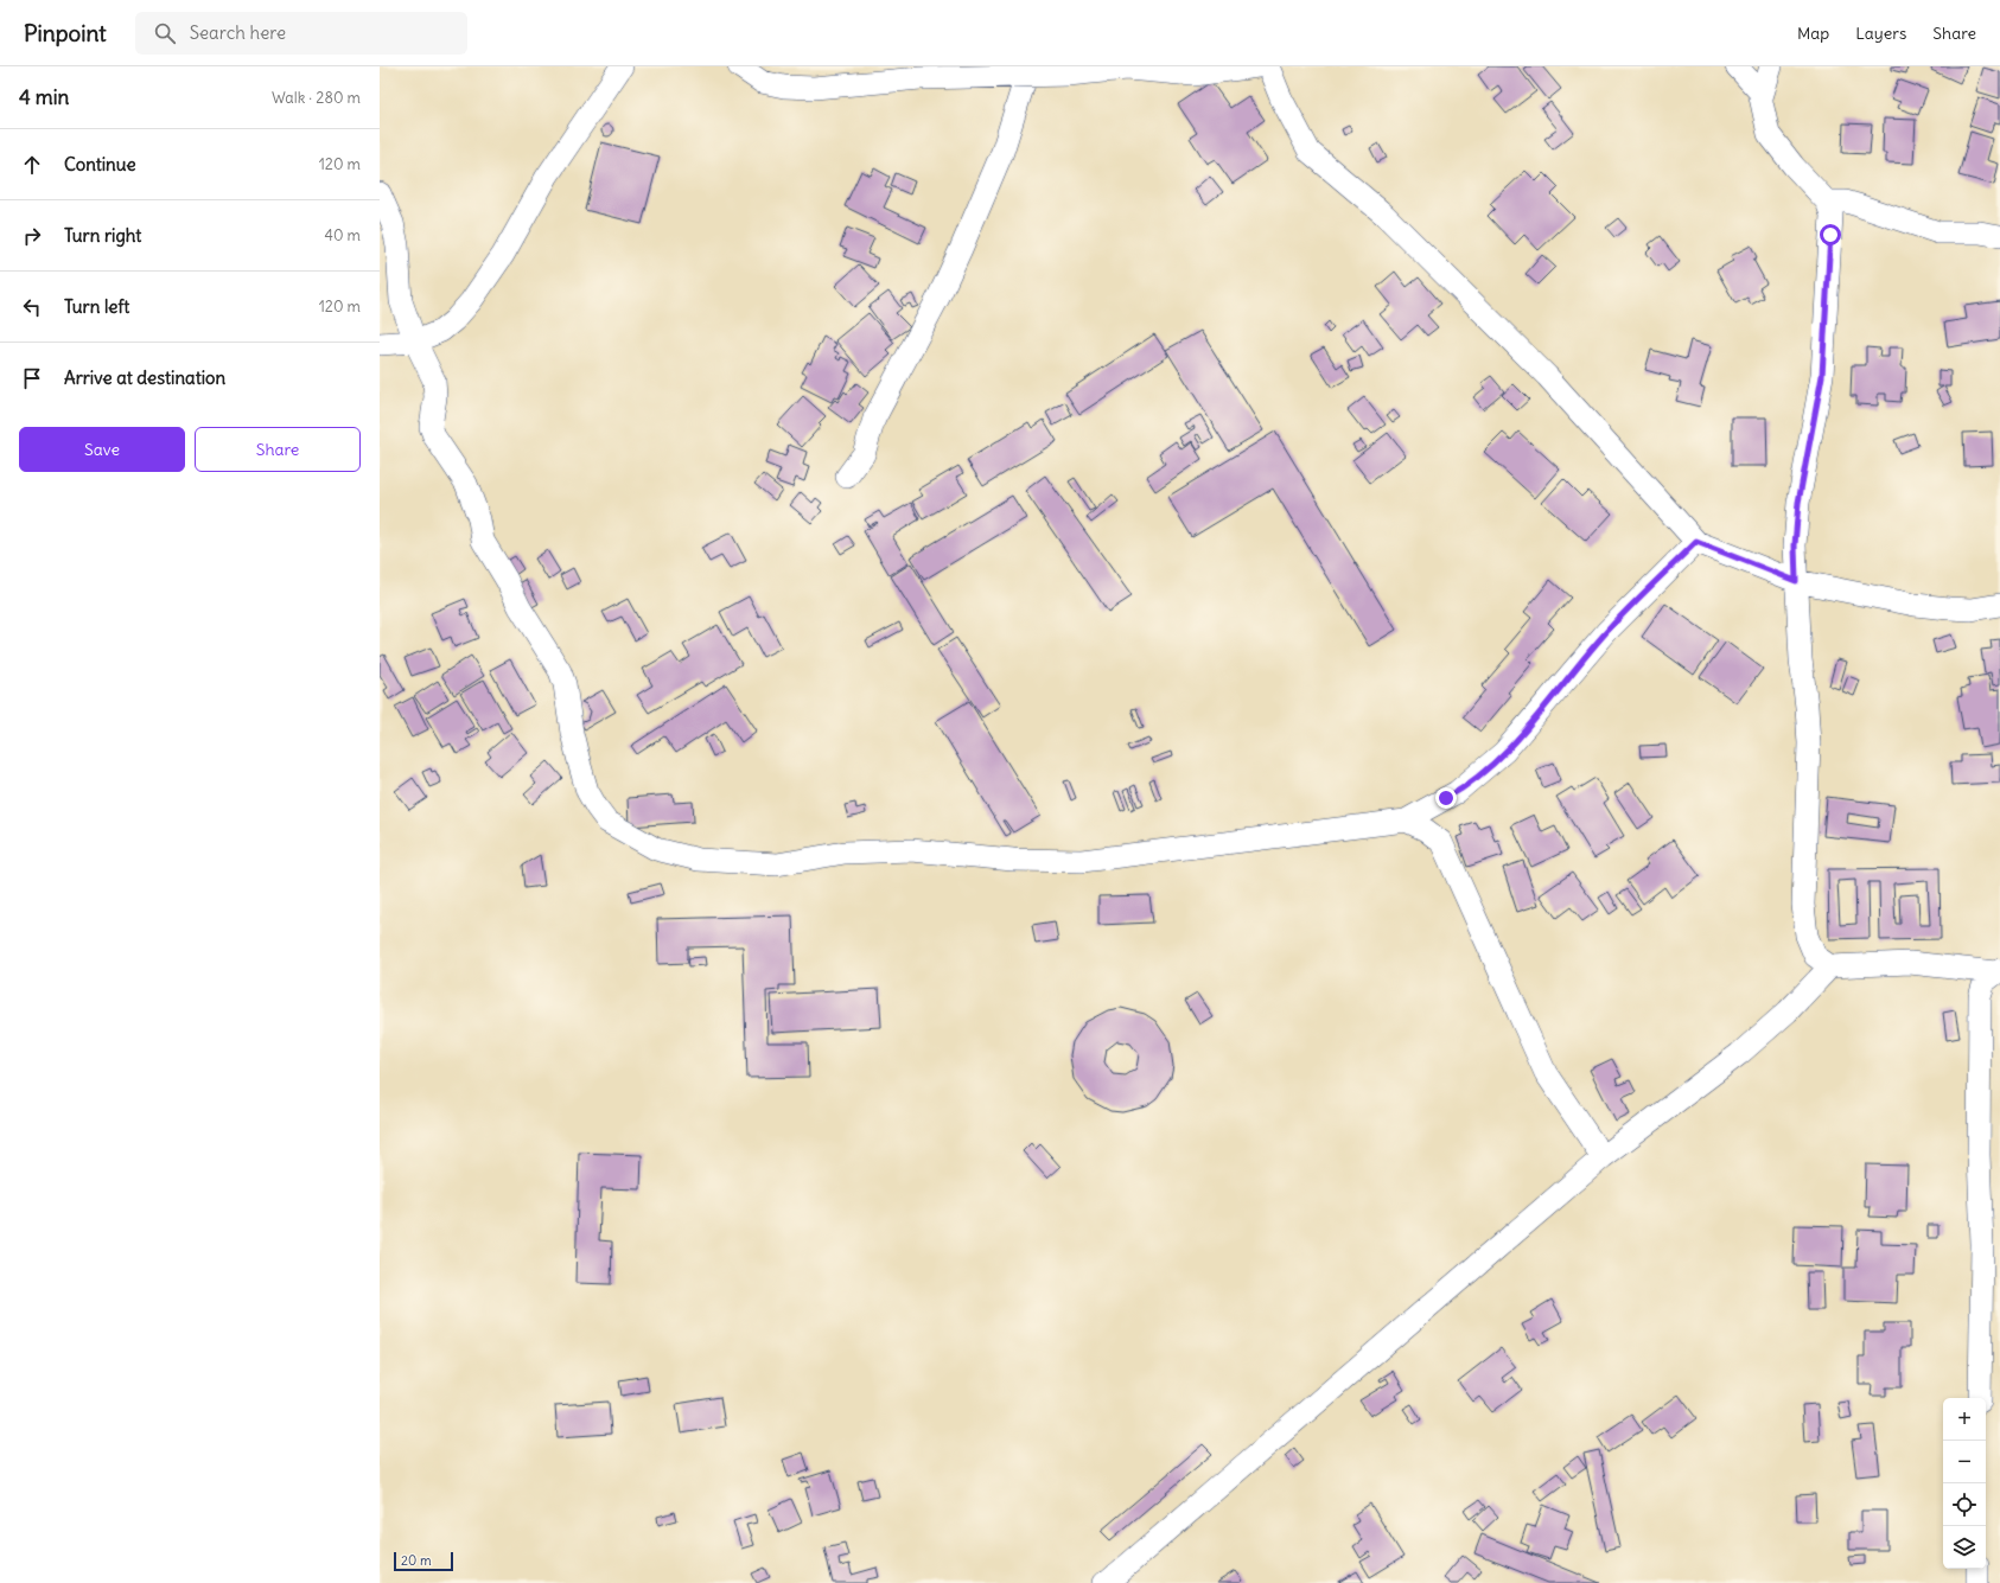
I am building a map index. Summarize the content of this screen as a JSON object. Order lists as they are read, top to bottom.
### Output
{
  "scale_bar": "20 m",
  "page": {
    "header": "Pinpoint",
    "search": "Search here",
    "nav": ["Map", "Layers", "Share"],
    "heading": ["4 min", "Walk · 280 m"],
    "list": [
      ["Continue", "120 m"],
      ["Turn right", "40 m"],
      ["Turn left", "120 m"],
      "Arrive at destination"
    ],
    "buttons": ["Save", "Share"],
    "map_buttons": ["+", "−"],
    "scale": "20 m"
  }
}
